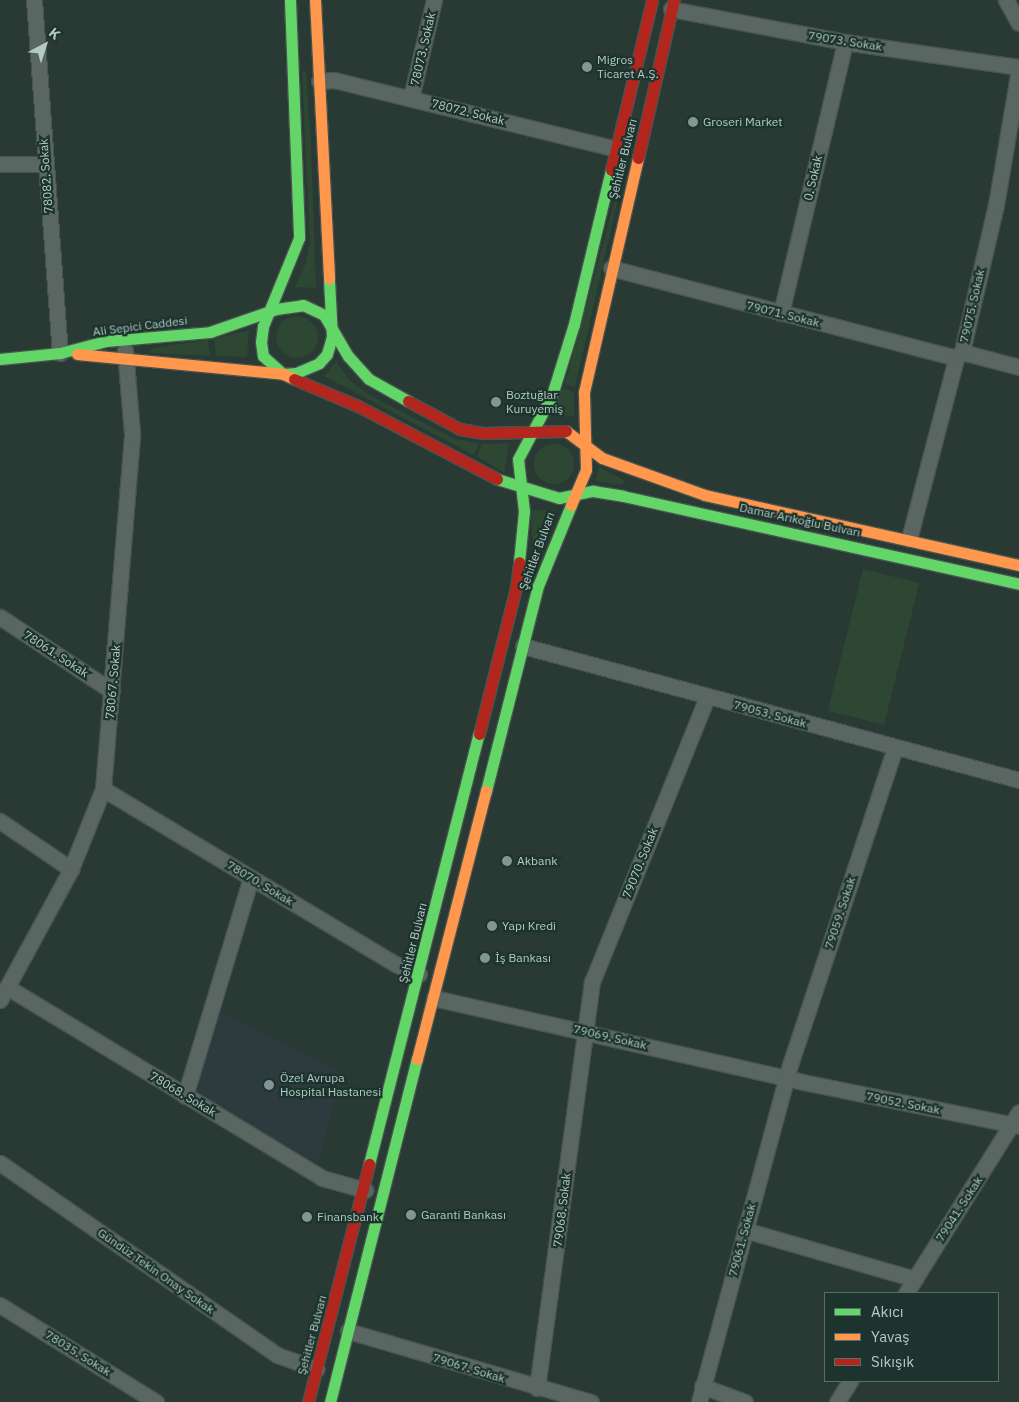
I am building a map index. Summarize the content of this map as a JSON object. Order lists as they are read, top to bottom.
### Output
{
  "streets": {
    "main road": ["Şehitler Bulvarı", "Ali Sepici Caddesi", "Damar Arıkoğlu Bulvarı"],
    "street": [
      "79073. Sokak",
      "78073. Sokak",
      "78072. Sokak",
      "78082. Sokak",
      "0. Sokak",
      "79075. Sokak",
      "79071. Sokak",
      "78061. Sokak",
      "78067. Sokak",
      "79053. Sokak",
      "79070. Sokak",
      "78070. Sokak",
      "79059. Sokak",
      "79069. Sokak",
      "78068. Sokak",
      "79052. Sokak",
      "79041. Sokak",
      "79068. Sokak",
      "79061. Sokak",
      "Gündüz Tekin Onay Sokak",
      "78035. Sokak",
      "79067. Sokak"
    ]
  },
  "crossings": [
    ["79073. Sokak", "Şehitler Bulvarı"],
    ["79073. Sokak", "0. Sokak"],
    ["79073. Sokak", "79075. Sokak"],
    ["78073. Sokak", "78072. Sokak"],
    ["78072. Sokak", "Şehitler Bulvarı"],
    ["Şehitler Bulvarı", "79071. Sokak"],
    ["Şehitler Bulvarı", "Ali Sepici Caddesi"],
    ["Şehitler Bulvarı", "Damar Arıkoğlu Bulvarı"],
    ["Şehitler Bulvarı", "79053. Sokak"],
    ["Şehitler Bulvarı", "78070. Sokak"],
    ["Şehitler Bulvarı", "79069. Sokak"],
    ["Şehitler Bulvarı", "78068. Sokak"],
    ["Şehitler Bulvarı", "Gündüz Tekin Onay Sokak"],
    ["Şehitler Bulvarı", "79067. Sokak"],
    ["78082. Sokak", "Ali Sepici Caddesi"],
    ["0. Sokak", "79071. Sokak"],
    ["79075. Sokak", "79071. Sokak"],
    ["79075. Sokak", "Damar Arıkoğlu Bulvarı"],
    ["Ali Sepici Caddesi", "Damar Arıkoğlu Bulvarı"],
    ["Ali Sepici Caddesi", "78067. Sokak"],
    ["78061. Sokak", "78067. Sokak"],
    ["78067. Sokak", "78070. Sokak"],
    ["78067. Sokak", "78068. Sokak"],
    ["79053. Sokak", "79070. Sokak"],
    ["79053. Sokak", "79059. Sokak"],
    ["79070. Sokak", "79069. Sokak"],
    ["79070. Sokak", "79068. Sokak"],
    ["79059. Sokak", "79069. Sokak"],
    ["79059. Sokak", "79052. Sokak"],
    ["79059. Sokak", "79061. Sokak"],
    ["79069. Sokak", "79052. Sokak"],
    ["79069. Sokak", "79068. Sokak"],
    ["79069. Sokak", "79061. Sokak"],
    ["79052. Sokak", "79041. Sokak"],
    ["79052. Sokak", "79061. Sokak"],
    ["79068. Sokak", "79067. Sokak"]
  ],
  "places": [
    "Migros Ticaret A.Ş.",
    "Groseri Market",
    "Boztuğlar Kuruyemiş",
    "Akbank",
    "Yapı Kredi",
    "İş Bankası",
    "Özel Avrupa Hospital Hastanesi",
    "Garanti Bankası",
    "Finansbank"
  ],
  "legend": ["Akıcı", "Yavaş", "Sıkışık"],
  "north": "top right"
}
